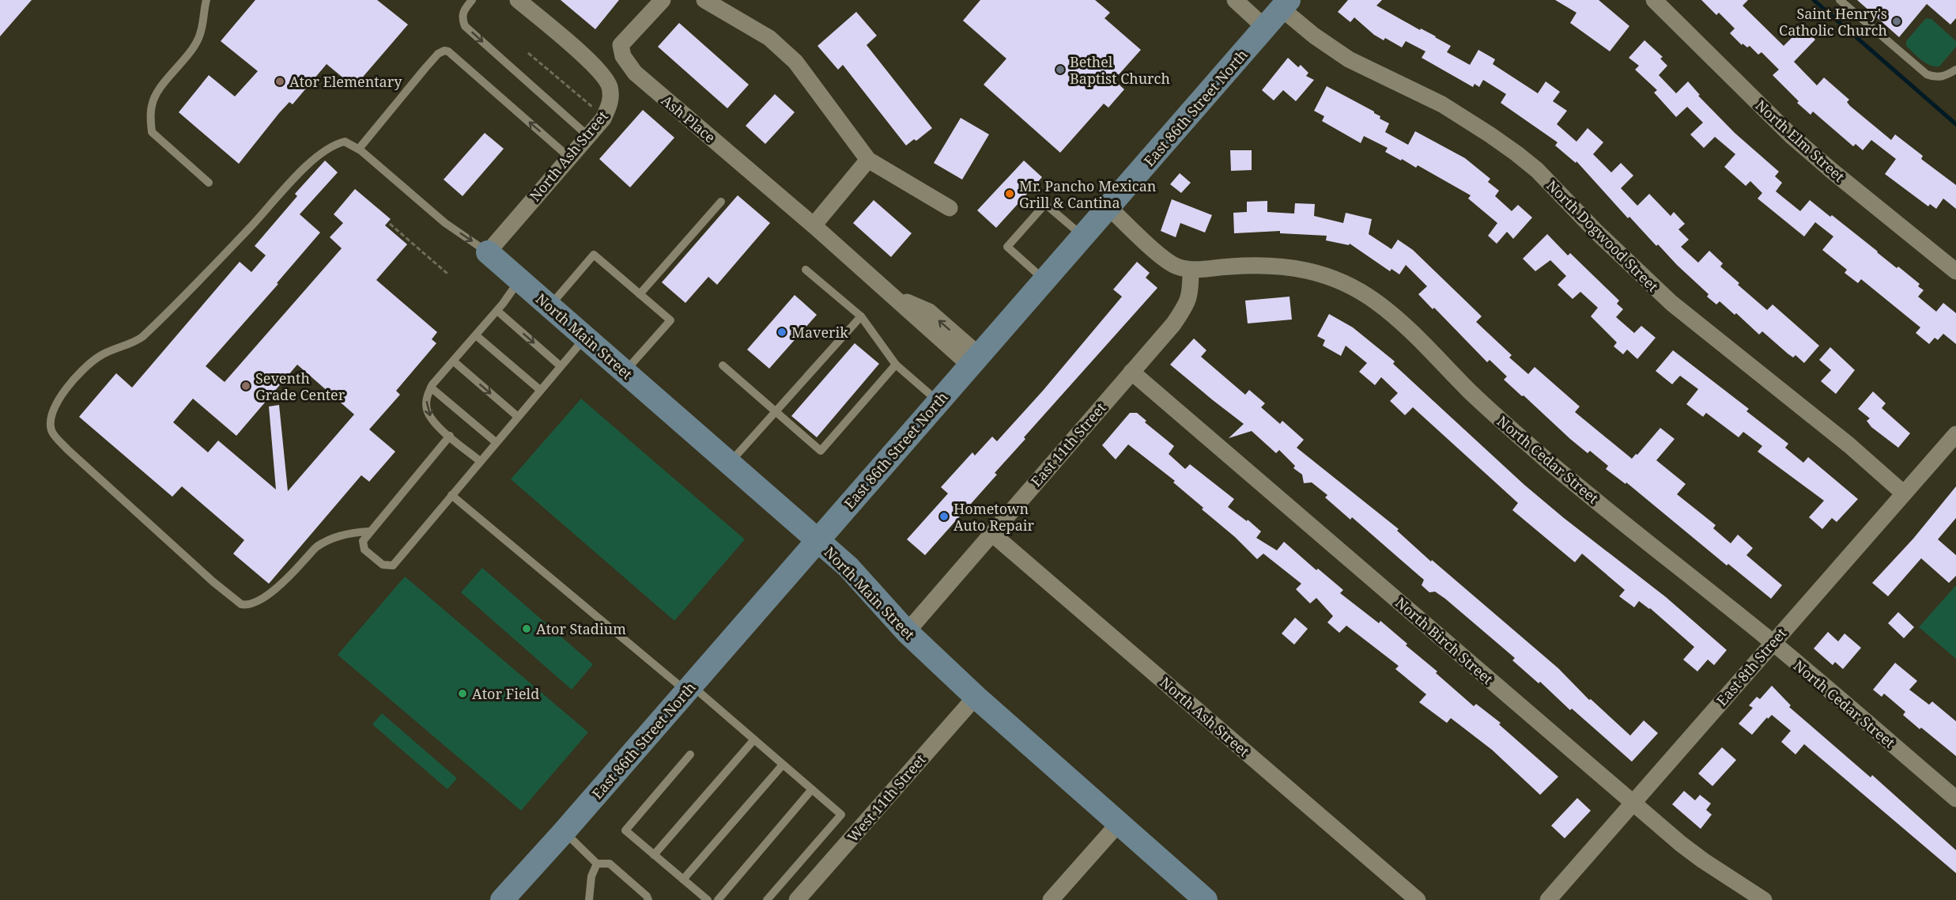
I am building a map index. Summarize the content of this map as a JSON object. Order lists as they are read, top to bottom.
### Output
{
  "streets": {
    "main road": ["East 86th Street North", "North Main Street"],
    "street": [
      "Ash Place",
      "North Elm Street",
      "North Ash Street",
      "North Dogwood Street",
      "East 11th Street",
      "North Cedar Street",
      "North Birch Street",
      "East 8th Street",
      "West 11th Street"
    ]
  },
  "crossings": [
    ["East 86th Street North", "Ash Place"],
    ["East 86th Street North", "North Dogwood Street"],
    ["East 86th Street North", "North Main Street"],
    ["East 86th Street North", "North Cedar Street"],
    ["North Ash Street", "North Main Street"],
    ["North Ash Street", "East 11th Street"],
    ["North Dogwood Street", "East 8th Street"],
    ["North Main Street", "East 11th Street"],
    ["North Main Street", "West 11th Street"],
    ["East 11th Street", "North Cedar Street"],
    ["East 11th Street", "North Birch Street"],
    ["North Cedar Street", "East 8th Street"],
    ["North Birch Street", "East 8th Street"]
  ],
  "places": [
    "Saint Henry's Catholic Church",
    "Bethel Baptist Church",
    "Ator Elementary",
    "Mr. Pancho Mexican Grill & Cantina",
    "Maverik",
    "Seventh Grade Center",
    "Hometown Auto Repair",
    "Ator Stadium",
    "Ator Field"
  ]
}
